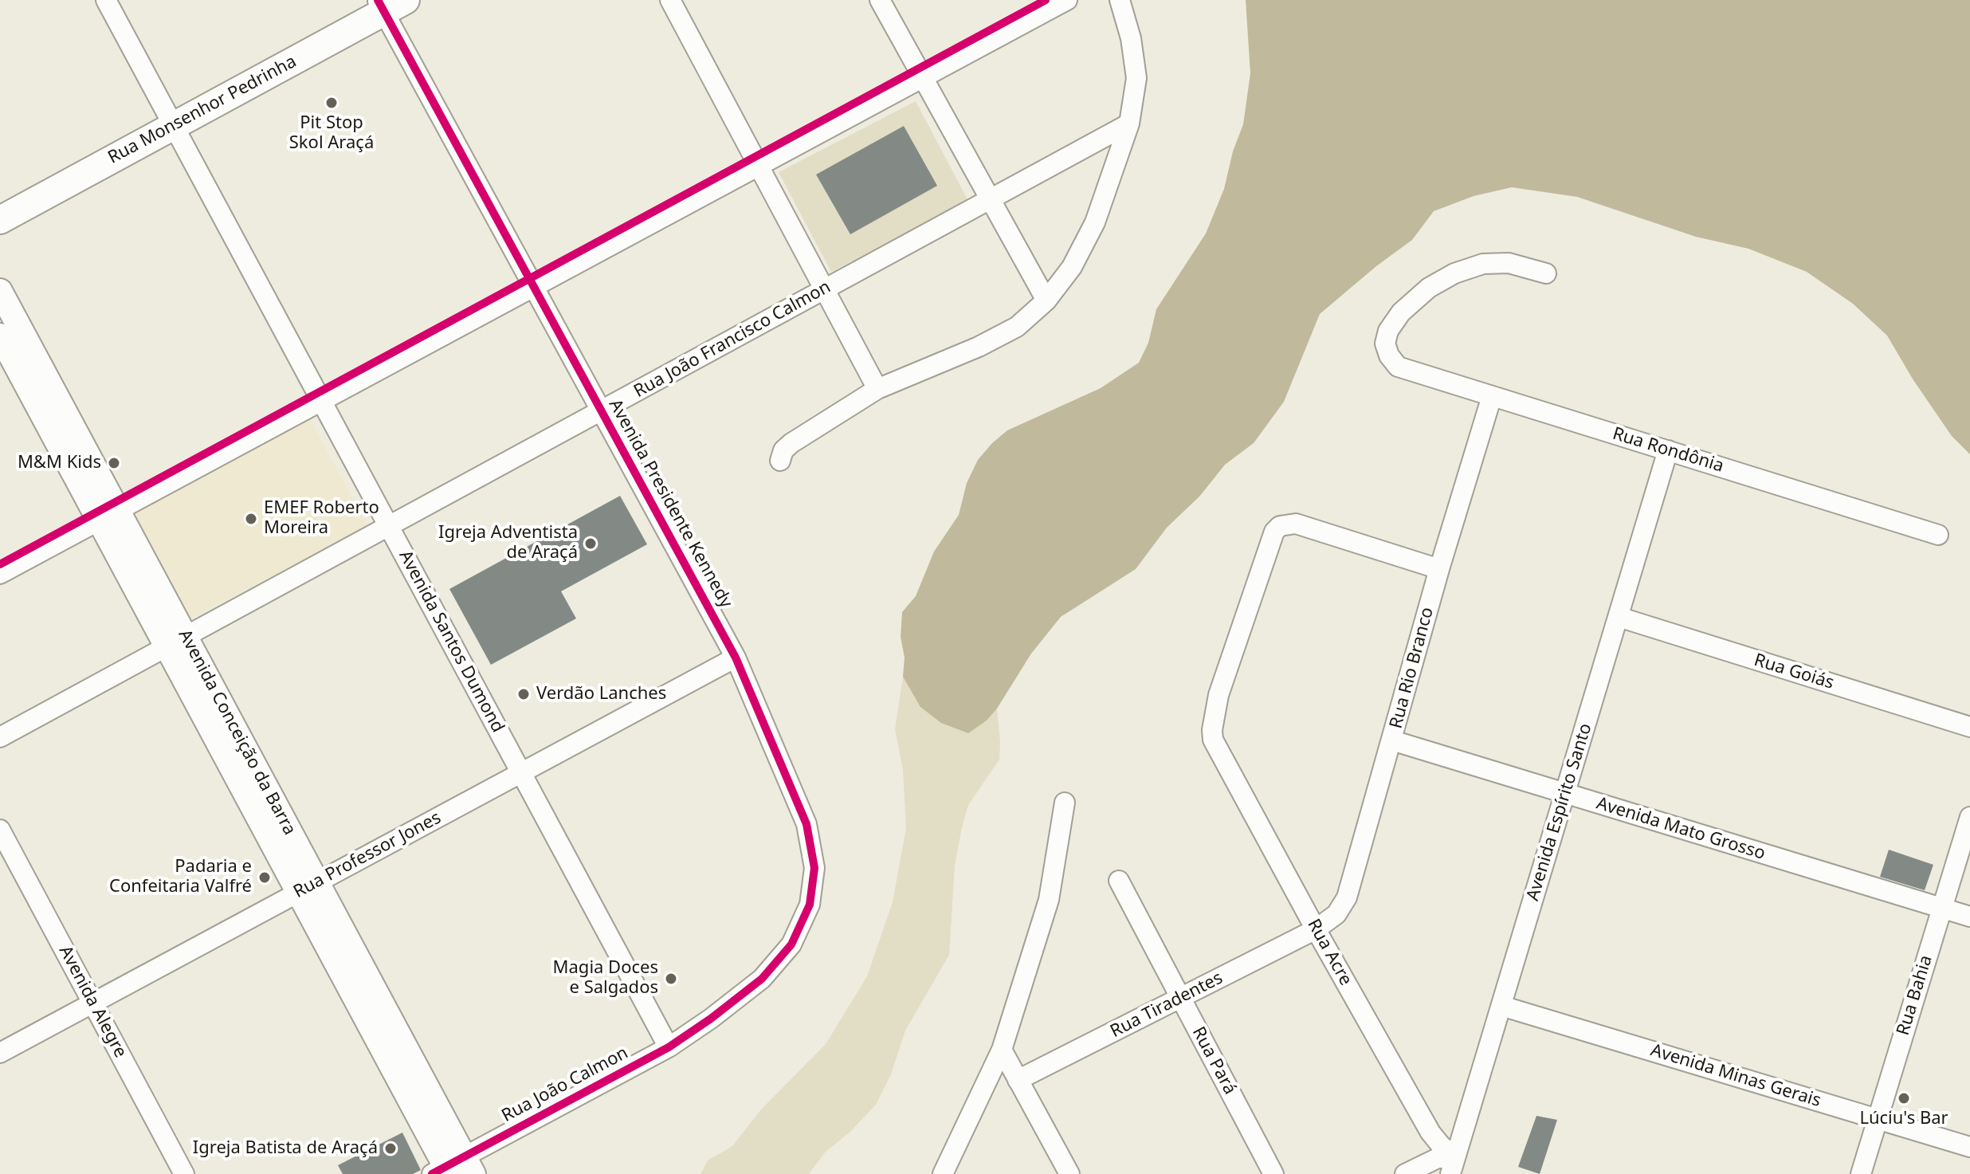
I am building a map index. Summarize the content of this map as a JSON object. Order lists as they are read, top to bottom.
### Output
{
  "streets": {
    "main road": ["Rua Monsenhor Pedrinha"],
    "street": [
      "Rua João Francisco Calmon",
      "Rua Rondônia",
      "Avenida Presidente Kennedy",
      "Avenida Santos Dumond",
      "Rua Rio Branco",
      "Rua Goiás",
      "Avenida Conceição da Barra",
      "Avenida Espírito Santo",
      "Avenida Mato Grosso",
      "Rua Professor Jones",
      "Rua Acre",
      "Rua Bahia",
      "Avenida Alegre",
      "Rua Tiradentes",
      "Rua Pará",
      "Avenida Minas Gerais",
      "Rua João Calmon"
    ]
  },
  "crossings": [
    ["Rua Monsenhor Pedrinha", "Avenida Presidente Kennedy"],
    ["Rua Monsenhor Pedrinha", "Avenida Santos Dumond"],
    ["Rua João Francisco Calmon", "Avenida Presidente Kennedy"],
    ["Rua João Francisco Calmon", "Avenida Santos Dumond"],
    ["Rua João Francisco Calmon", "Avenida Conceição da Barra"],
    ["Rua Rondônia", "Rua Rio Branco"],
    ["Rua Rondônia", "Avenida Espírito Santo"],
    ["Avenida Presidente Kennedy", "Rua Professor Jones"],
    ["Avenida Presidente Kennedy", "Rua João Calmon"],
    ["Avenida Santos Dumond", "Rua Professor Jones"],
    ["Avenida Santos Dumond", "Rua João Calmon"],
    ["Rua Rio Branco", "Avenida Mato Grosso"],
    ["Rua Rio Branco", "Rua Acre"],
    ["Rua Rio Branco", "Rua Tiradentes"],
    ["Rua Goiás", "Avenida Espírito Santo"],
    ["Avenida Conceição da Barra", "Rua Professor Jones"],
    ["Avenida Conceição da Barra", "Rua João Calmon"],
    ["Avenida Espírito Santo", "Avenida Mato Grosso"],
    ["Avenida Espírito Santo", "Rua Acre"],
    ["Avenida Espírito Santo", "Avenida Minas Gerais"],
    ["Avenida Mato Grosso", "Rua Bahia"],
    ["Rua Professor Jones", "Avenida Alegre"],
    ["Rua Acre", "Rua Tiradentes"],
    ["Rua Bahia", "Avenida Minas Gerais"],
    ["Rua Tiradentes", "Rua Pará"]
  ],
  "places": [
    "Pit Stop Skol Araçá",
    "M&M Kids",
    "EMEF Roberto Moreira",
    "Igreja Adventista de Araçá",
    "Verdão Lanches",
    "Padaria e Confeitaria Valfré",
    "Magia Doces e Salgados",
    "Lúciu's Bar",
    "Igreja Batista de Araçá"
  ]
}
